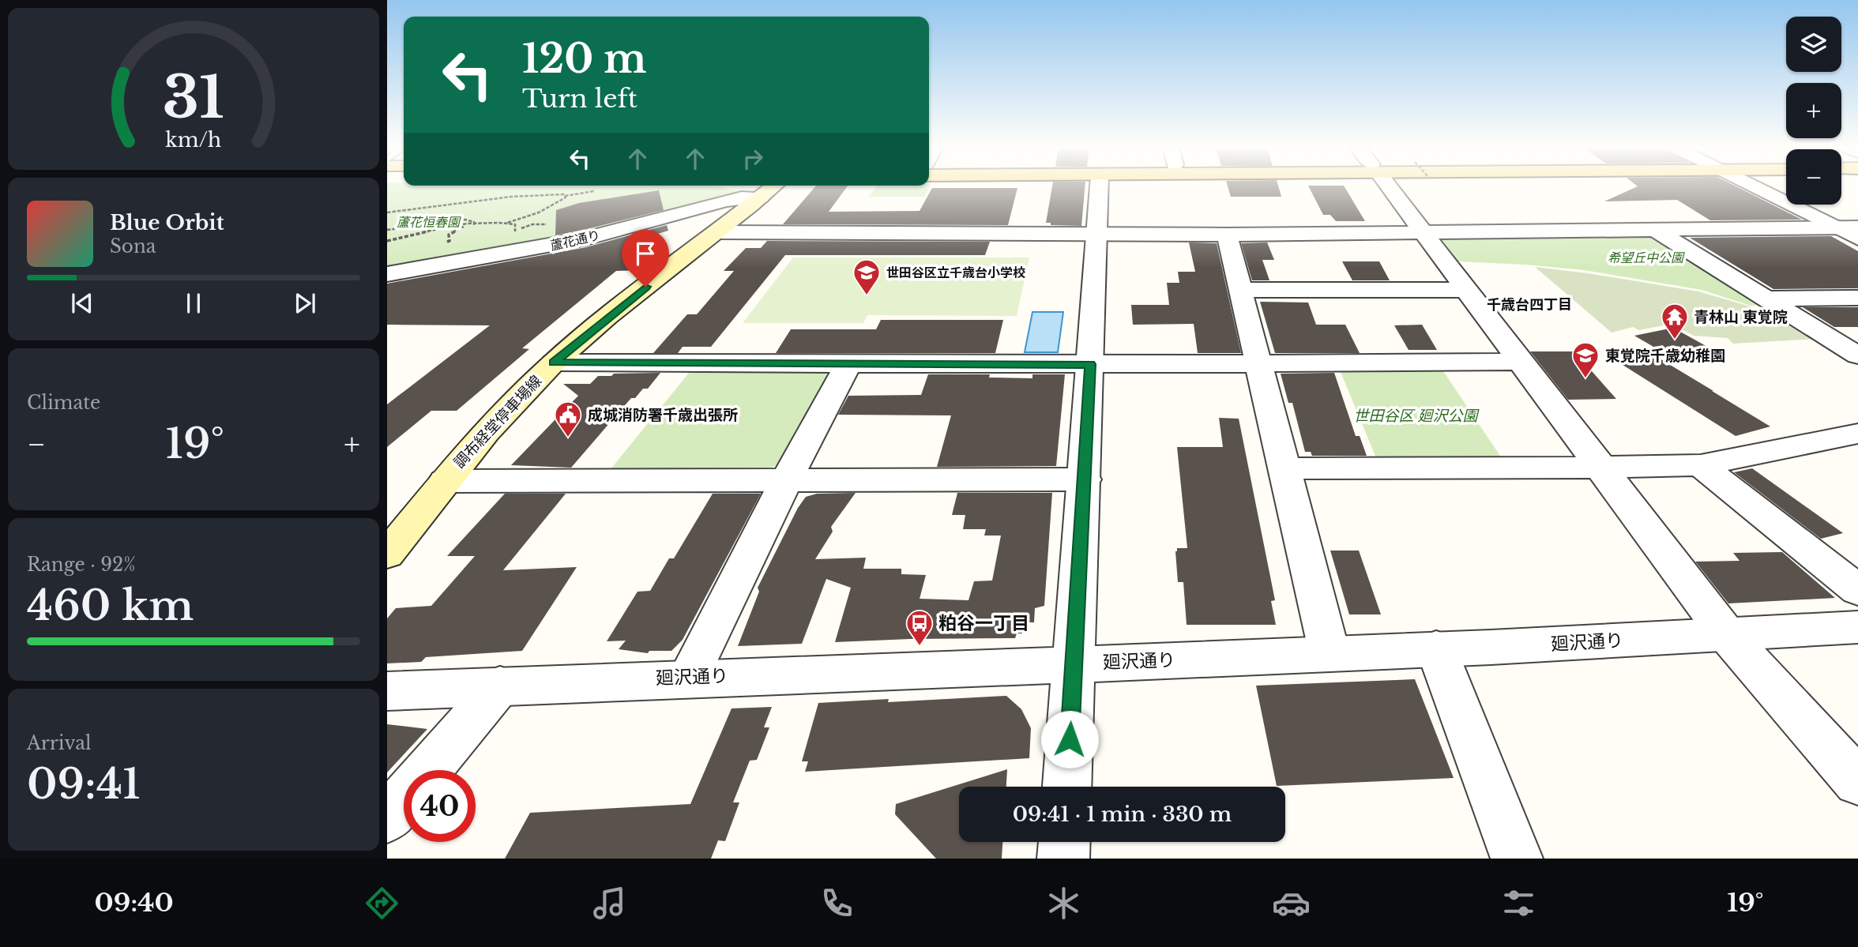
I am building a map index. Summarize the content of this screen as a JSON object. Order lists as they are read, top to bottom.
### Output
{
  "streets": {
    "main road": ["調布経堂停車場線"],
    "street": ["蘆花通り", "廻沢通り"]
  },
  "crossings": [
    ["蘆花通り", "調布経堂停車場線"]
  ],
  "districts": ["千歳台四丁目"],
  "parks": ["蘆花恒春園", "希望丘中公園", "世田谷区 廻沢公園"],
  "places": {
    "school or university": ["世田谷区立千歳台小学校", "東覚院千歳幼稚園"],
    "temple": ["青林山 東覚院"],
    "public building": ["成城消防署千歳出張所"],
    "bus stop": ["粕谷一丁目"]
  },
  "page": {
    "map_buttons": ["+", "−"],
    "turn": ["120 m", "Turn left"],
    "song": ["Blue Orbit", "Sona"],
    "tile": [
      "Climate",
      ["Range · 92%", "460 km"],
      ["Arrival", "09:41"]
    ],
    "heat": ["−", "19°", "+"],
    "limit": "40",
    "trip": "09:41 · 1 min · 330 m",
    "tabs": ["09:40", "19°"],
    "gauge": ["31", "km/h"]
  }
}
